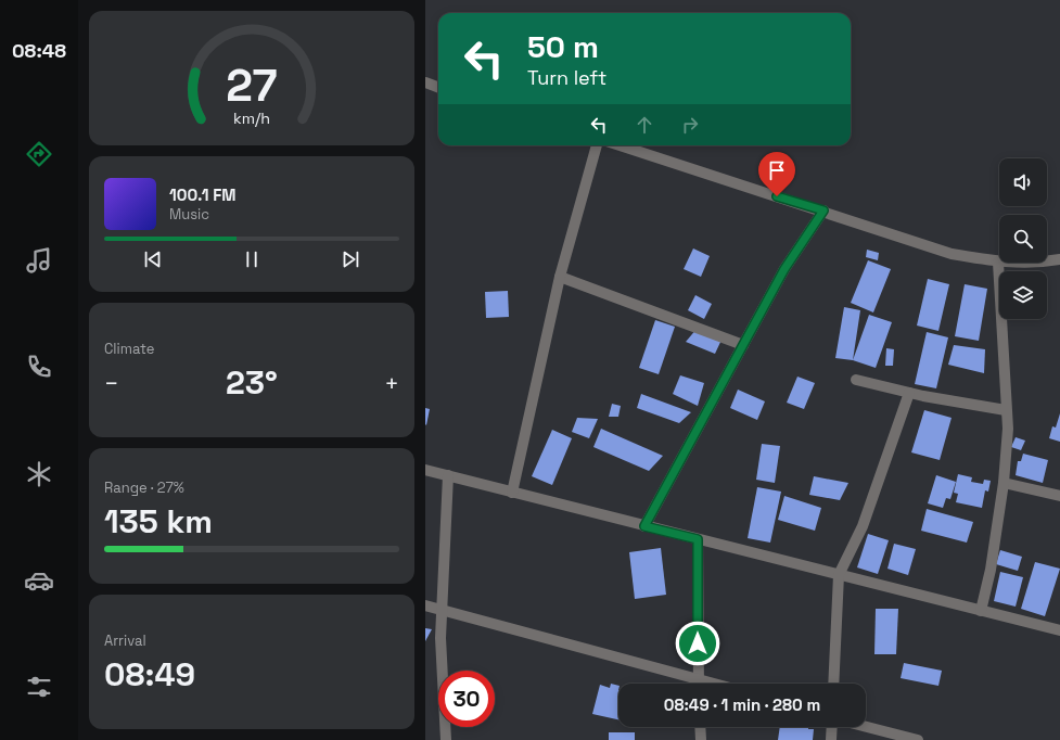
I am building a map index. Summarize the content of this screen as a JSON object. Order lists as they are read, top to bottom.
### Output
{
  "page": {
    "tabs": "08:48",
    "turn": ["50 m", "Turn left"],
    "song": ["100.1 FM", "Music"],
    "tile": [
      "Climate",
      ["Range · 27%", "135 km"],
      ["Arrival", "08:49"]
    ],
    "heat": ["−", "23°", "+"],
    "limit": "30",
    "trip": "08:49 · 1 min · 280 m",
    "gauge": ["27", "km/h"]
  }
}
